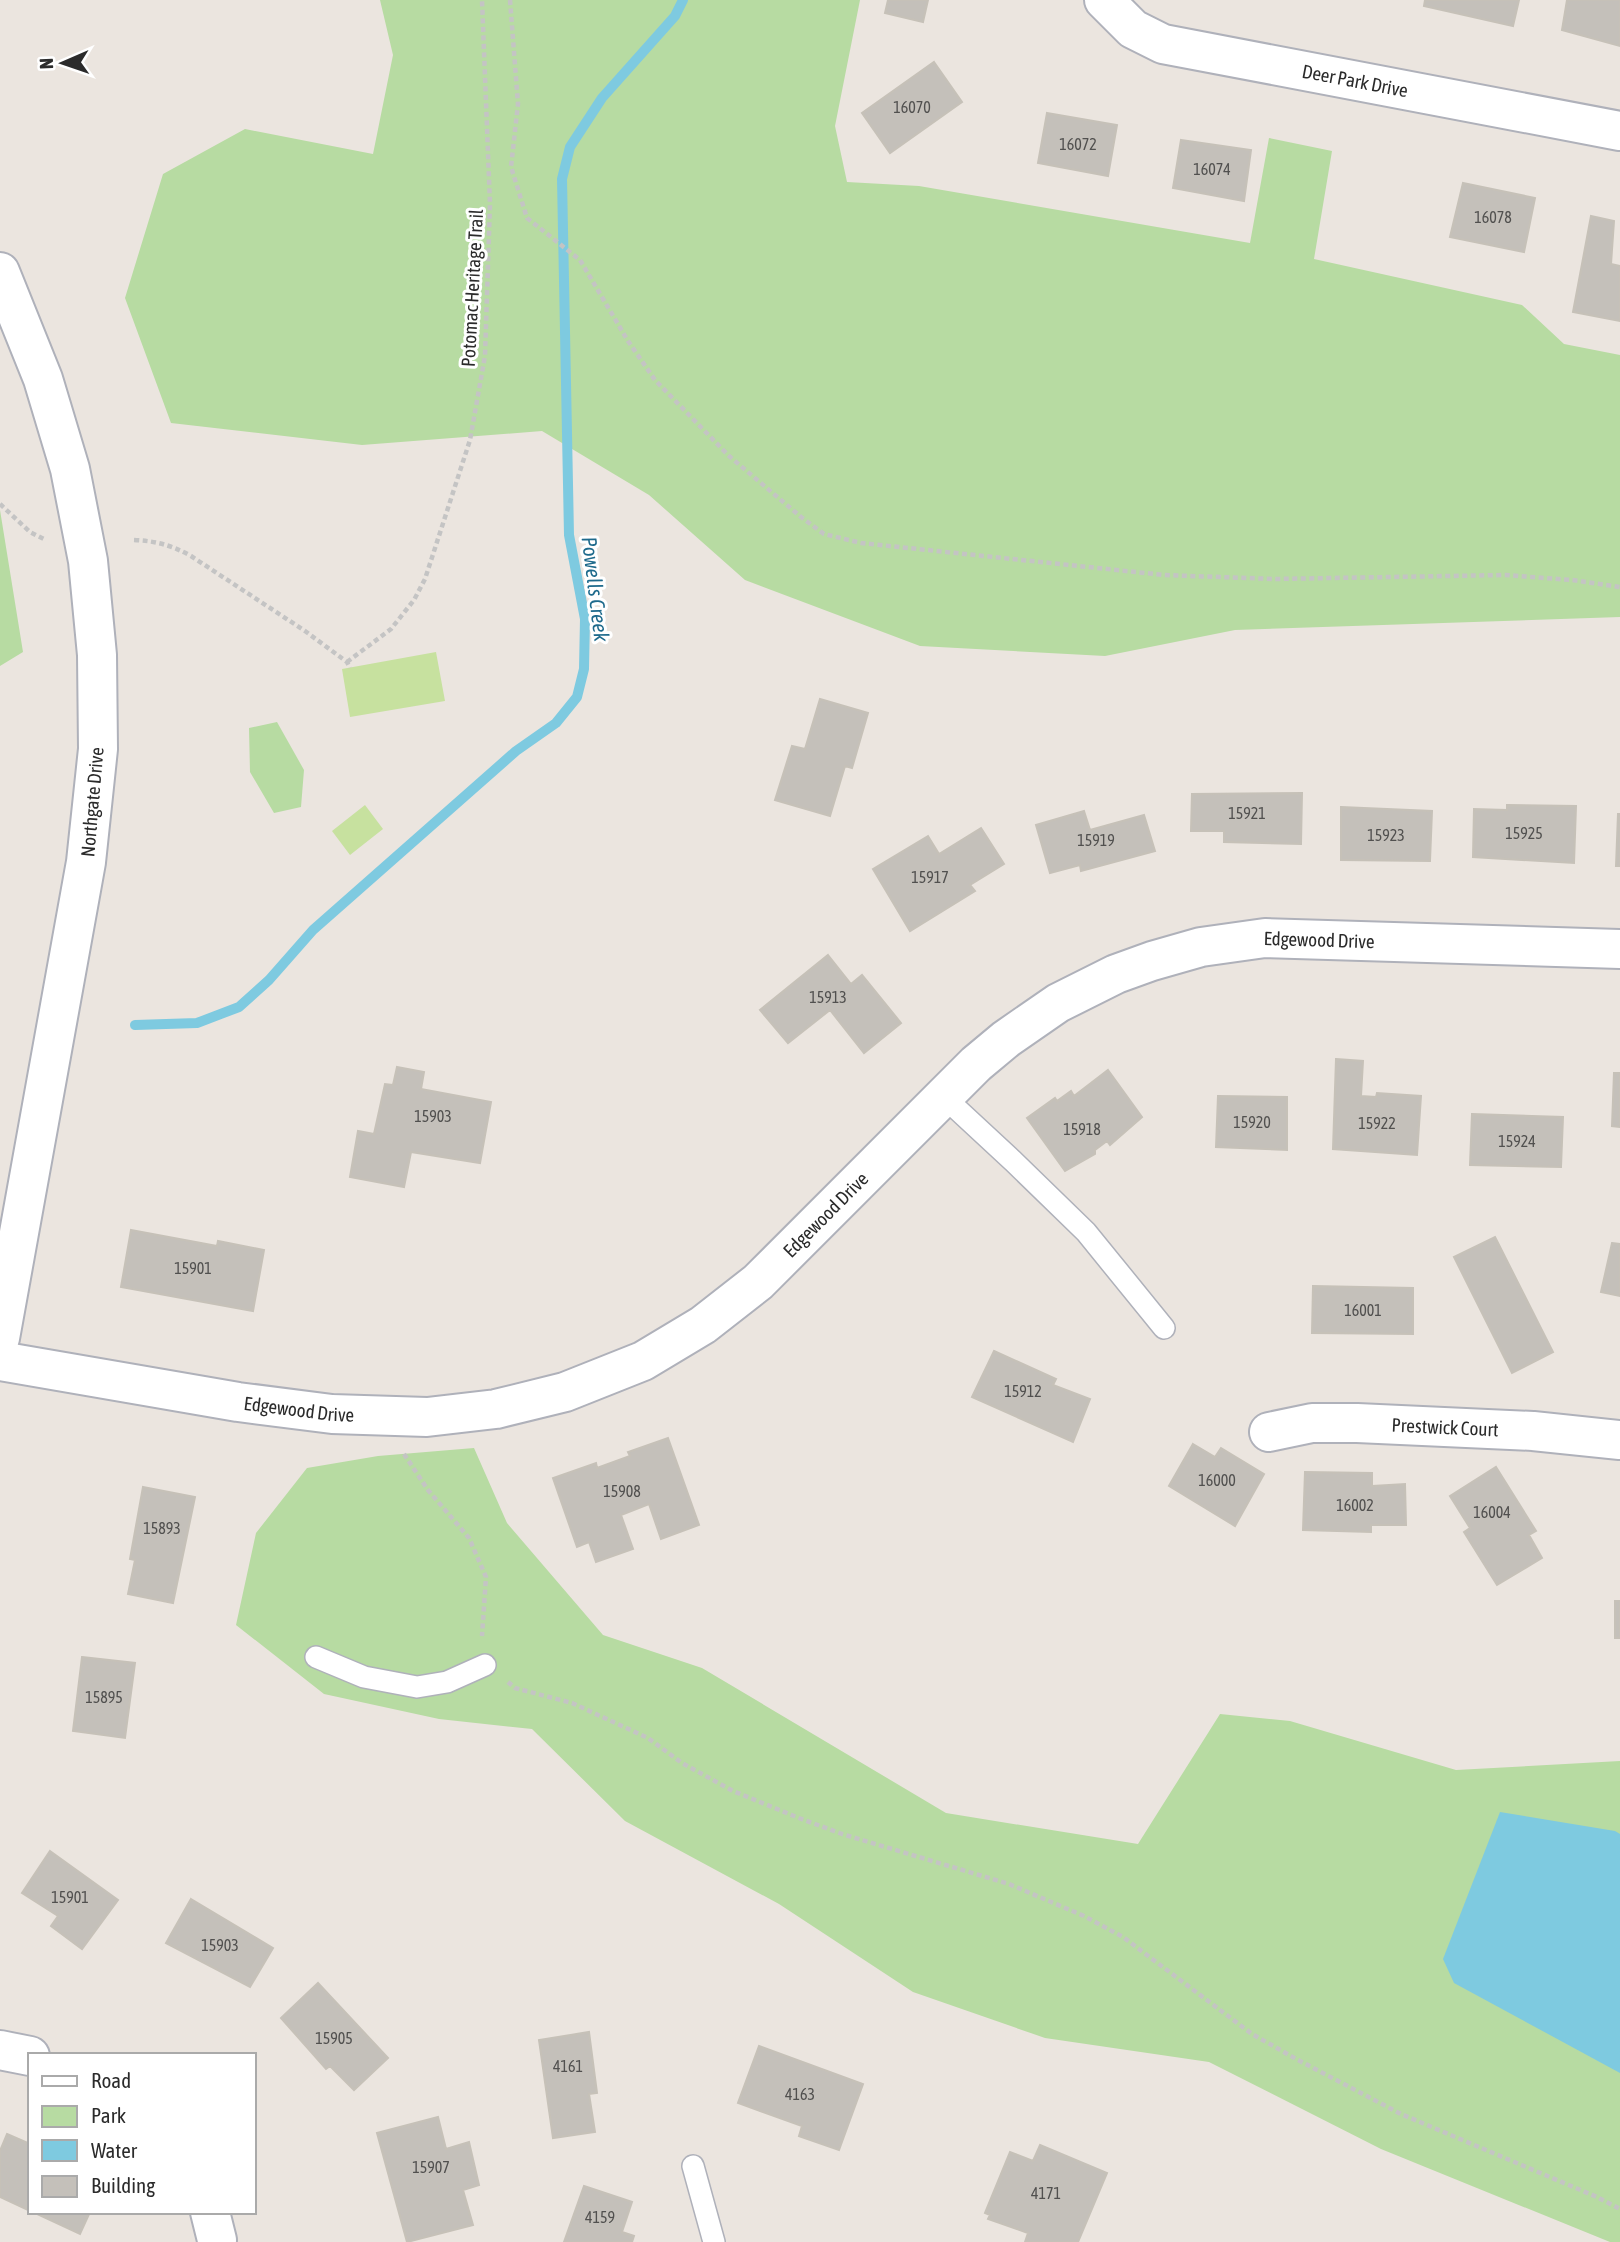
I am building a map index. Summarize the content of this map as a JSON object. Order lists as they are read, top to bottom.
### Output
{
  "streets": {
    "street": [
      "Deer Park Drive",
      "Northgate Drive",
      "Edgewood Drive",
      "Prestwick Court"
    ],
    "path": ["Potomac Heritage Trail"]
  },
  "water": ["Powells Creek"],
  "house_numbers": [
    "16070",
    "16072",
    "16074",
    "16078",
    "15921",
    "15925",
    "15923",
    "15919",
    "15917",
    "15913",
    "15903",
    "15920",
    "15922",
    "15918",
    "15924",
    "15901",
    "16001",
    "15912",
    "16000",
    "15908",
    "16002",
    "16004",
    "15893",
    "15895",
    "15901",
    "15903",
    "15905",
    "4161",
    "4163",
    "15907",
    "4171",
    "4159"
  ],
  "legend": [
    "Road",
    "Park",
    "Water",
    "Building"
  ],
  "north": "left"
}
